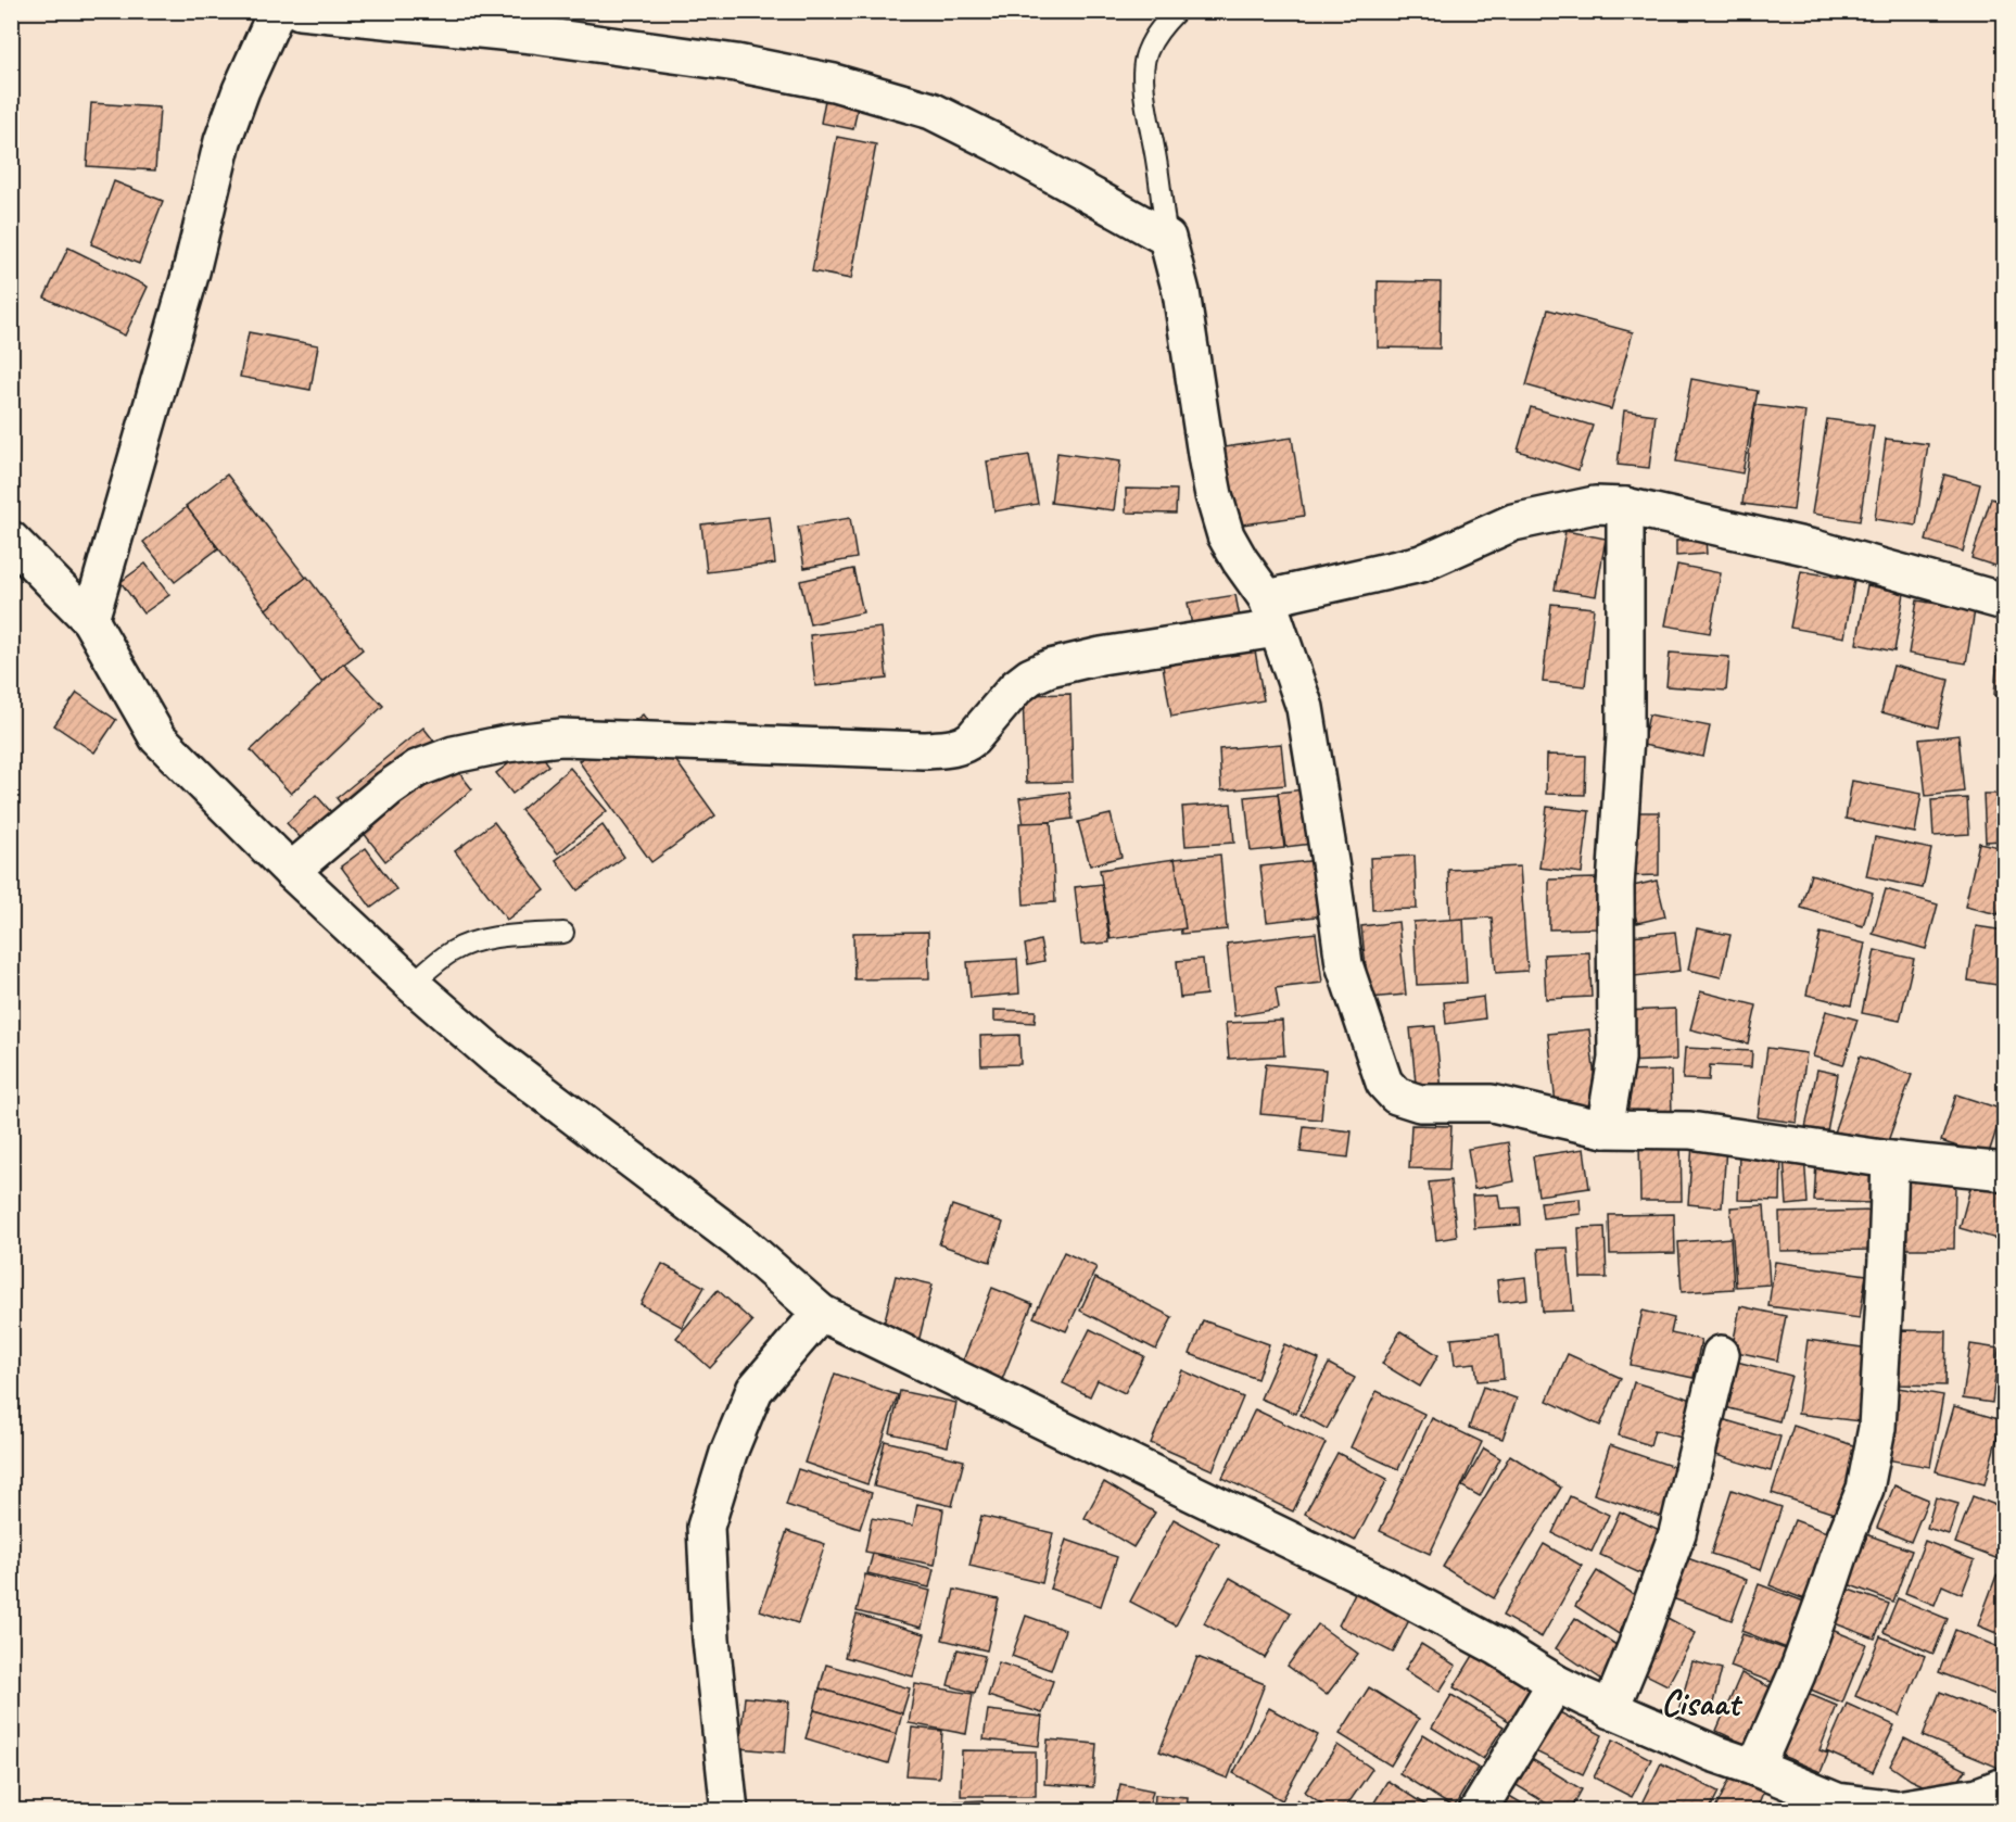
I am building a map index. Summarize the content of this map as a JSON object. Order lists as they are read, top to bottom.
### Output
{
  "districts": ["Cisaat"]
}
